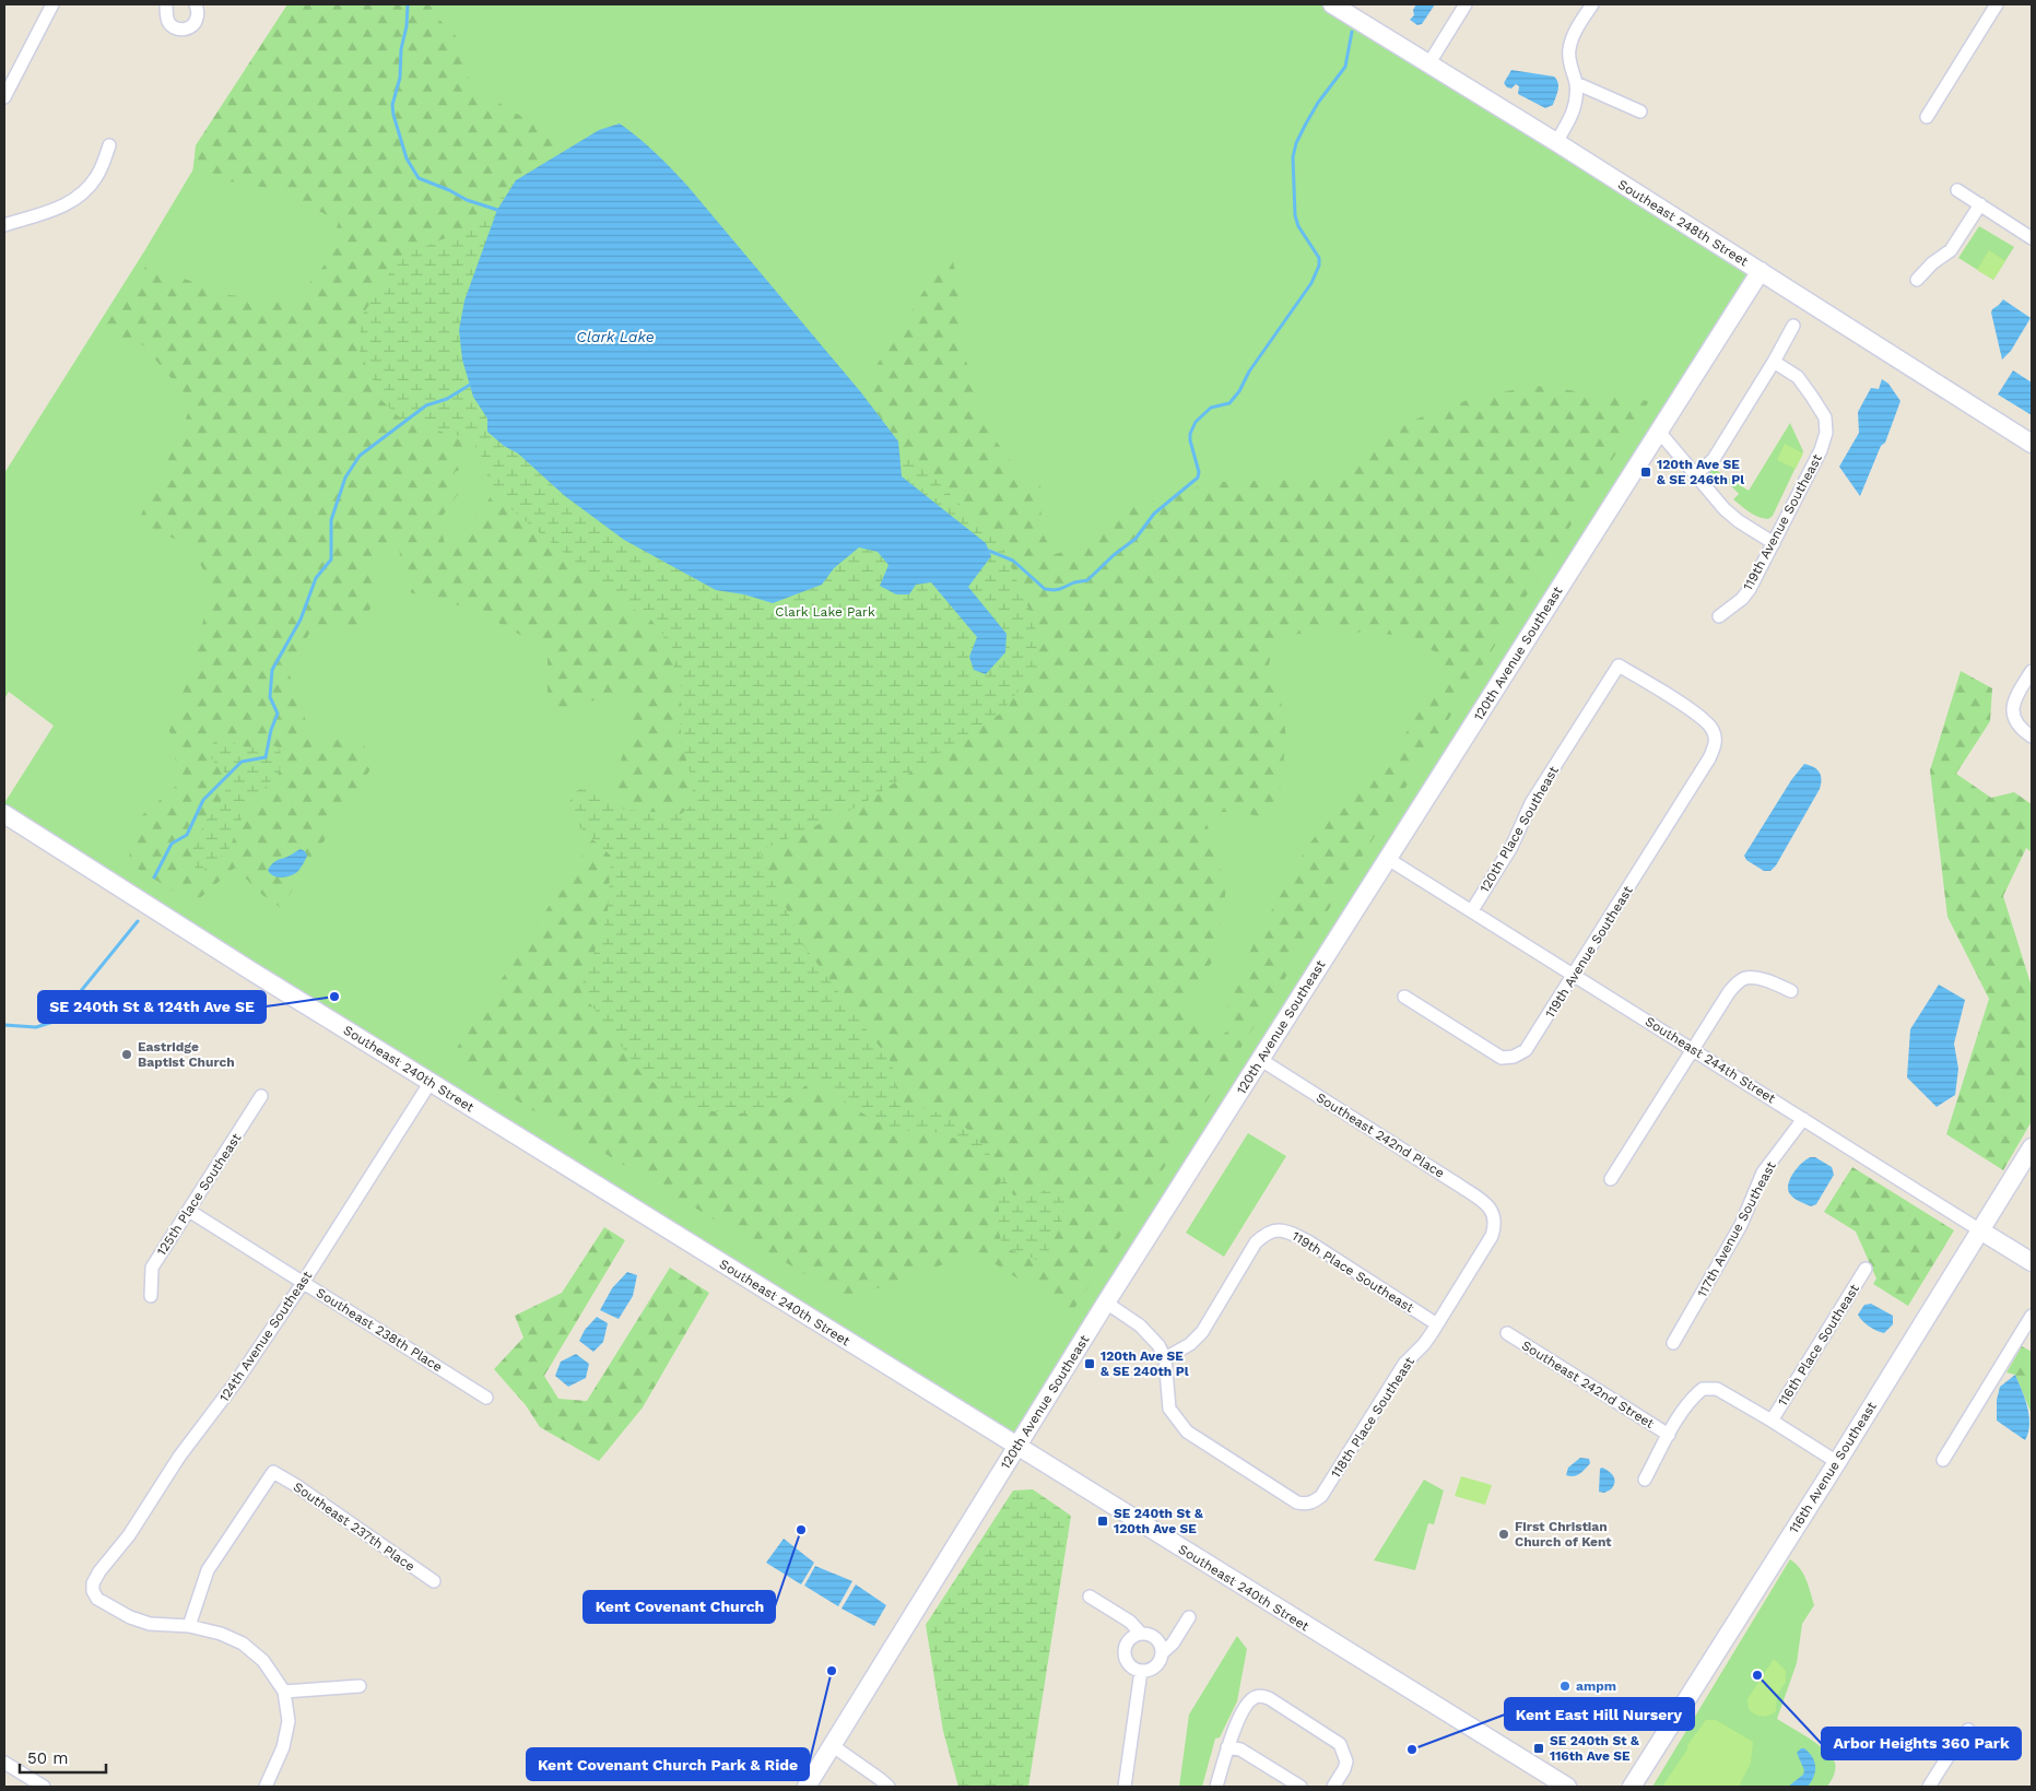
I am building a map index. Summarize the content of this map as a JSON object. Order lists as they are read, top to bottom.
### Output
{
  "streets": {
    "street": [
      "Southeast 248th Street",
      "119th Avenue Southeast",
      "120th Avenue Southeast",
      "120th Place Southeast",
      "Southeast 244th Street",
      "Southeast 240th Street",
      "Southeast 242nd Place",
      "125th Place Southeast",
      "117th Avenue Southeast",
      "119th Place Southeast",
      "Southeast 238th Place",
      "124th Avenue Southeast",
      "116th Place Southeast",
      "Southeast 242nd Street",
      "118th Place Southeast",
      "116th Avenue Southeast",
      "Southeast 237th Place"
    ]
  },
  "crossings": [
    ["Southeast 248th Street", "120th Avenue Southeast"],
    ["119th Avenue Southeast", "120th Place Southeast"],
    ["119th Avenue Southeast", "Southeast 244th Street"],
    ["120th Avenue Southeast", "Southeast 244th Street"],
    ["120th Avenue Southeast", "Southeast 240th Street"],
    ["120th Avenue Southeast", "Southeast 242nd Place"],
    ["120th Place Southeast", "Southeast 244th Street"],
    ["Southeast 244th Street", "117th Avenue Southeast"],
    ["Southeast 244th Street", "116th Avenue Southeast"],
    ["Southeast 240th Street", "124th Avenue Southeast"],
    ["Southeast 242nd Place", "118th Place Southeast"],
    ["125th Place Southeast", "Southeast 238th Place"],
    ["119th Place Southeast", "118th Place Southeast"],
    ["Southeast 238th Place", "124th Avenue Southeast"],
    ["124th Avenue Southeast", "Southeast 237th Place"],
    ["116th Place Southeast", "Southeast 242nd Street"],
    ["Southeast 242nd Street", "116th Avenue Southeast"]
  ],
  "water": ["Clark Lake"],
  "parks": ["Clark Lake Park"],
  "places": {
    "transit": [
      "120th Ave SE & SE 246th Pl",
      "120th Ave SE & SE 240th Pl",
      "SE 240th St & 120th Ave SE",
      "SE 240th St & 116th Ave SE"
    ],
    "other": [
      "SE 240th St & 124th Ave SE",
      "Eastridge Baptist Church",
      "Kent Covenant Church",
      "First Christian Church of Kent",
      "Kent Covenant Church Park & Ride",
      "Arbor Heights 360 Park",
      "ampm",
      "Kent East Hill Nursery"
    ]
  },
  "scale_bar": "50 m"
}
